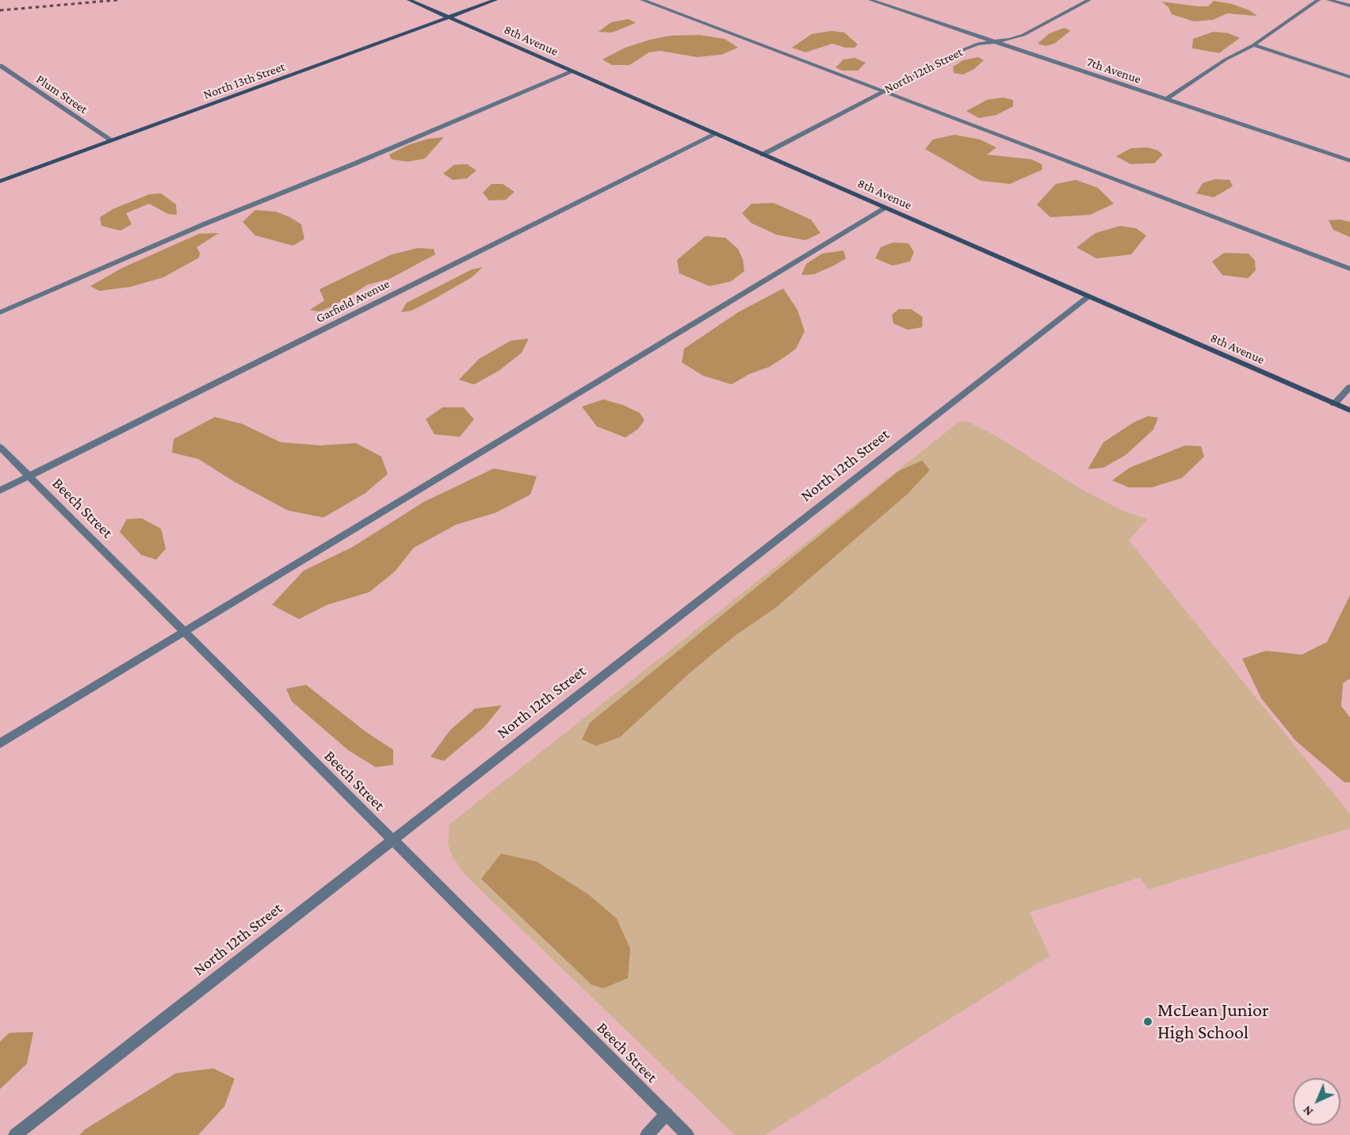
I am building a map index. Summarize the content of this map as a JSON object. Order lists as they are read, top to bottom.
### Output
{
  "streets": {
    "street": [
      "8th Avenue",
      "North 12th Street",
      "7th Avenue",
      "North 13th Street",
      "Plum Street",
      "Garfield Avenue",
      "Beech Street"
    ]
  },
  "crossings": [
    ["8th Avenue", "North 12th Street"],
    ["8th Avenue", "North 13th Street"],
    ["8th Avenue", "Garfield Avenue"],
    ["North 12th Street", "7th Avenue"],
    ["North 12th Street", "Beech Street"],
    ["North 13th Street", "Plum Street"],
    ["Garfield Avenue", "Beech Street"]
  ],
  "places": ["McLean Junior High School"],
  "north": "bottom left"
}
